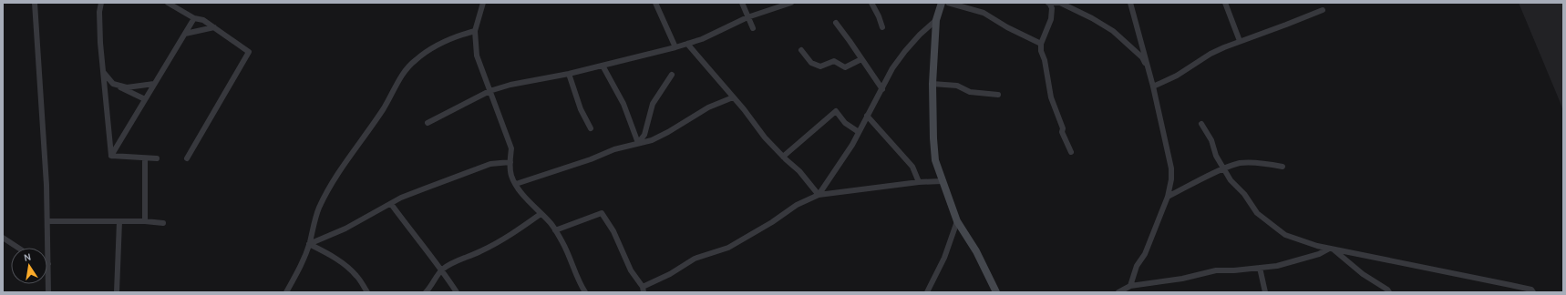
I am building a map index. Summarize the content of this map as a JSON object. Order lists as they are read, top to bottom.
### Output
{
  "north": "top"
}
